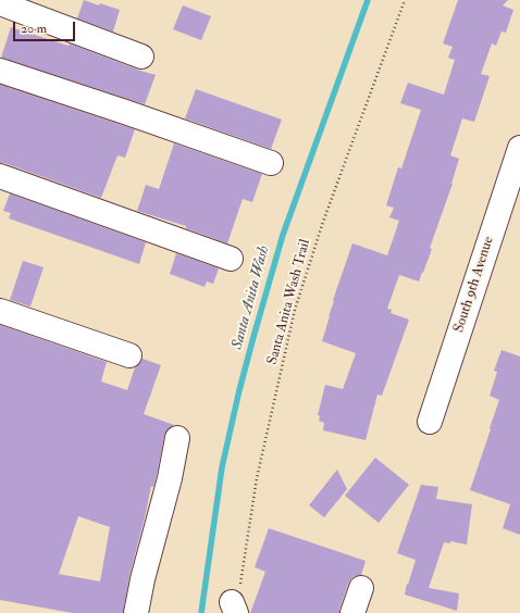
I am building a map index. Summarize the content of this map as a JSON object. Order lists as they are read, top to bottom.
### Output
{
  "streets": {
    "street": ["South 9th Avenue"],
    "path": ["Santa Anita Wash Trail"]
  },
  "water": ["Santa Anita Wash"],
  "scale_bar": "20 m"
}
